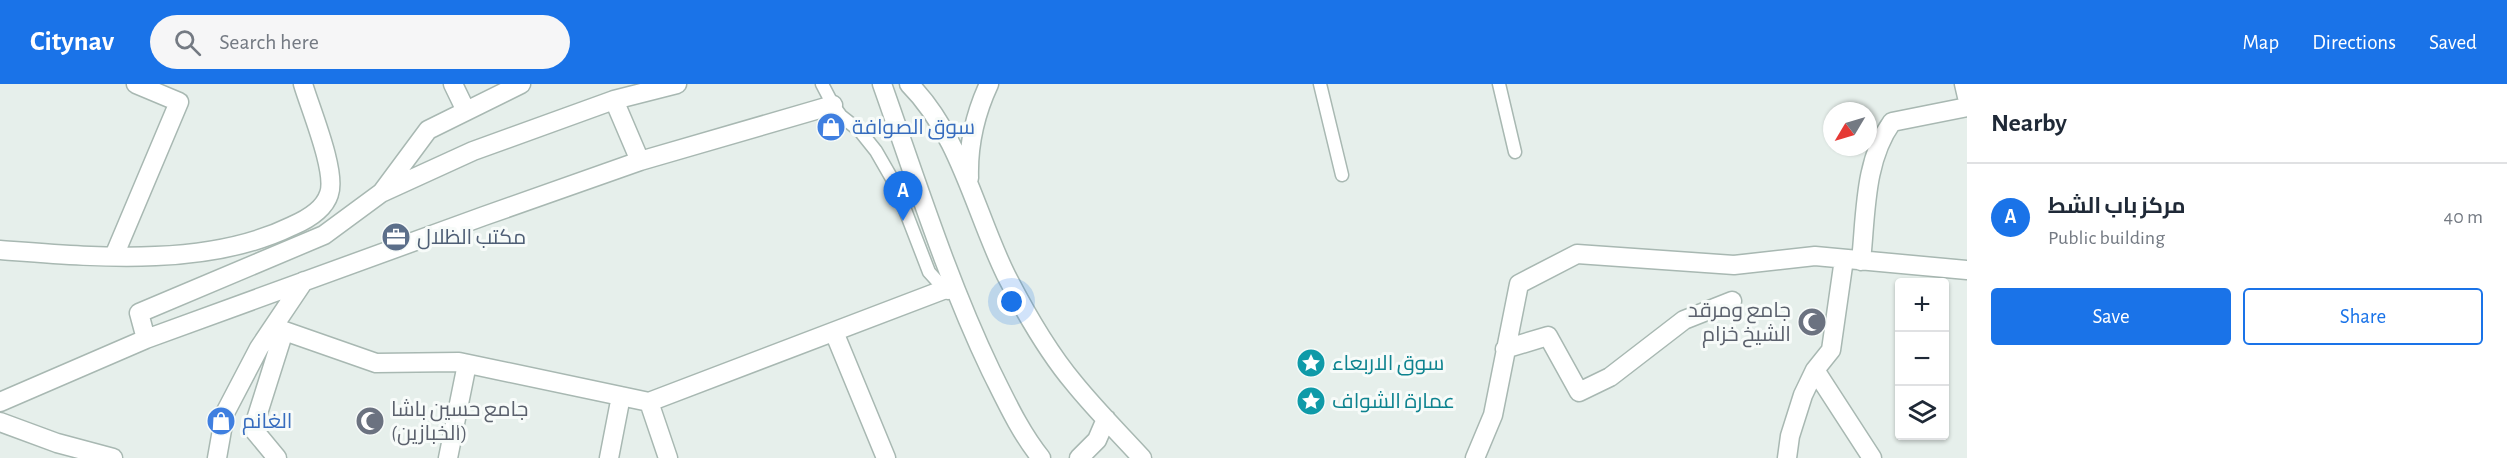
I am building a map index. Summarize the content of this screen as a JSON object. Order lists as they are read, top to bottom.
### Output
{
  "places": {
    "shop": ["سوق الصوافة", "الغانم"],
    "office": ["مكتب الظلال"],
    "mosque": ["جامع ومرقد الشيخ خزام", "جامع حسين باشا (الخبازين)"],
    "place": ["سوق الاربعاء", "عمارة الشواف"]
  },
  "north": "bottom left",
  "page": {
    "header": "Citynav",
    "search": "Search here",
    "nav": ["Map", "Directions", "Saved"],
    "heading": "Nearby",
    "list": [
      {
        "mark": "A",
        "name": "مركز باب الشط",
        "note": "Public building",
        "value": "40 m"
      }
    ],
    "pins": "A",
    "buttons": ["Save", "Share"],
    "map_buttons": ["+", "−"]
  }
}
